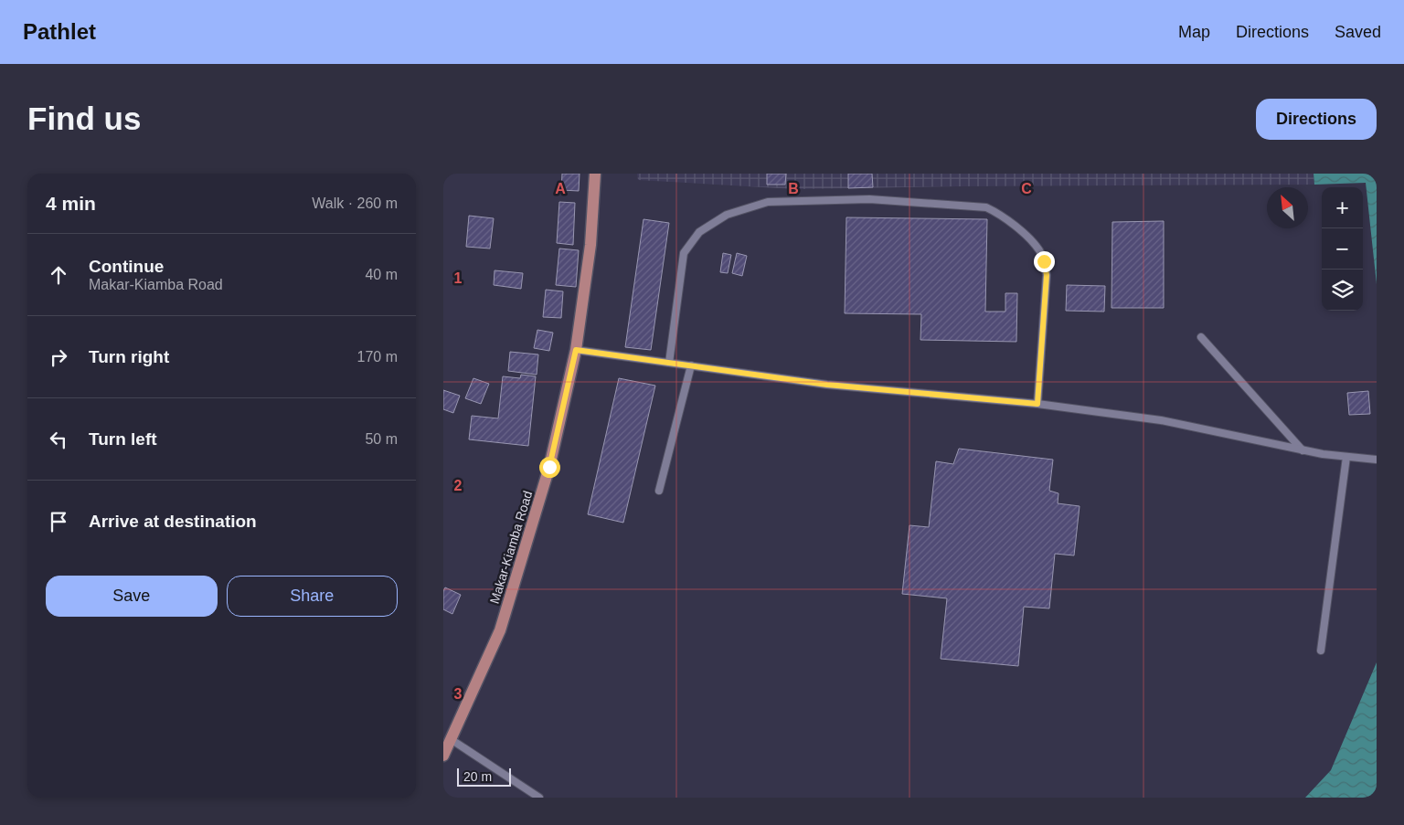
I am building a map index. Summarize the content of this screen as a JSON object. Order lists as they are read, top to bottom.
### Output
{
  "streets": {
    "main road": ["Makar-Kiamba Road"]
  },
  "scale_bar": "20 m",
  "north": "top left",
  "page": {
    "header": "Pathlet",
    "nav": ["Map", "Directions", "Saved"],
    "buttons": [
      "Directions",
      ["Save", "Share"]
    ],
    "title": "Find us",
    "heading": ["4 min", "Walk · 260 m"],
    "map_buttons": ["+", "−"],
    "list": [
      ["Continue", "Makar-Kiamba Road", "40 m"],
      ["Turn right", "170 m"],
      ["Turn left", "50 m"],
      "Arrive at destination"
    ],
    "scale": "20 m"
  },
  "grid": {
    "columns": ["A", "B", "C"],
    "rows": ["1", "2", "3"]
  }
}
